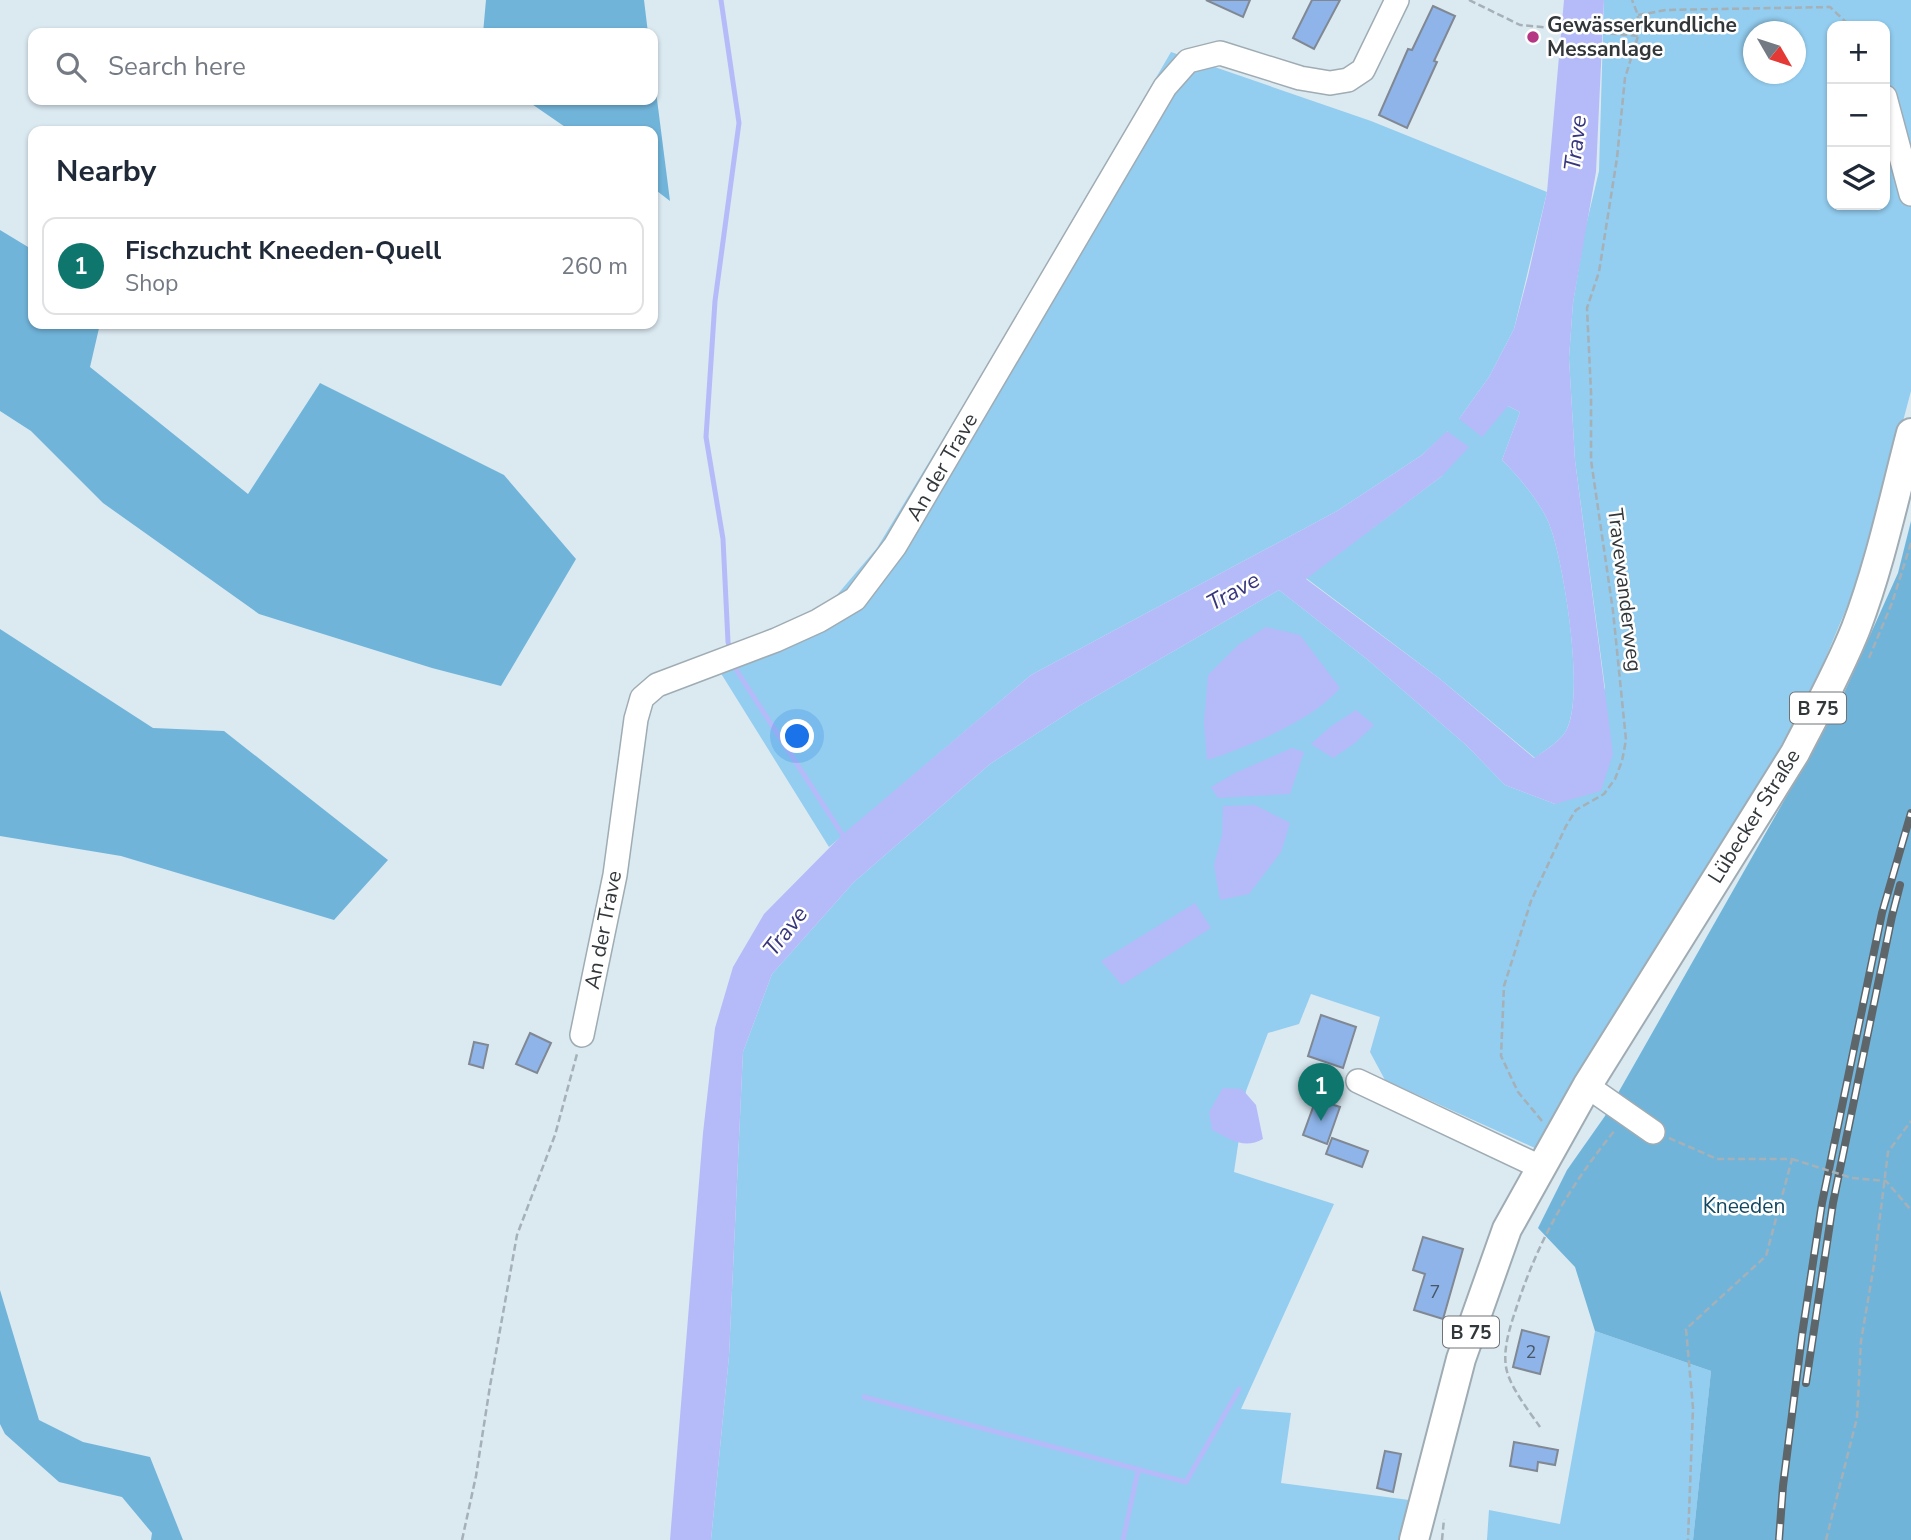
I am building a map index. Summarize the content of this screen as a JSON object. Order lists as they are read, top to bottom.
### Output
{
  "streets": {
    "main road": ["B 75", "Lübecker Straße"],
    "street": ["An der Trave"],
    "path": ["Travewanderweg"]
  },
  "crossings": [
    ["Travewanderweg", "B 75"],
    ["B 75", "Lübecker Straße"]
  ],
  "water": ["Trave"],
  "parks": ["Kneeden"],
  "places": ["Gewässerkundliche Messanlage"],
  "house_numbers": ["7", "2"],
  "north": "bottom right",
  "page": {
    "map_buttons": ["+", "−"],
    "search": "Search here",
    "heading": "Nearby",
    "list": [
      {
        "mark": "1",
        "name": "Fischzucht Kneeden-Quell",
        "note": "Shop",
        "value": "260 m"
      }
    ],
    "pins": "1"
  }
}
